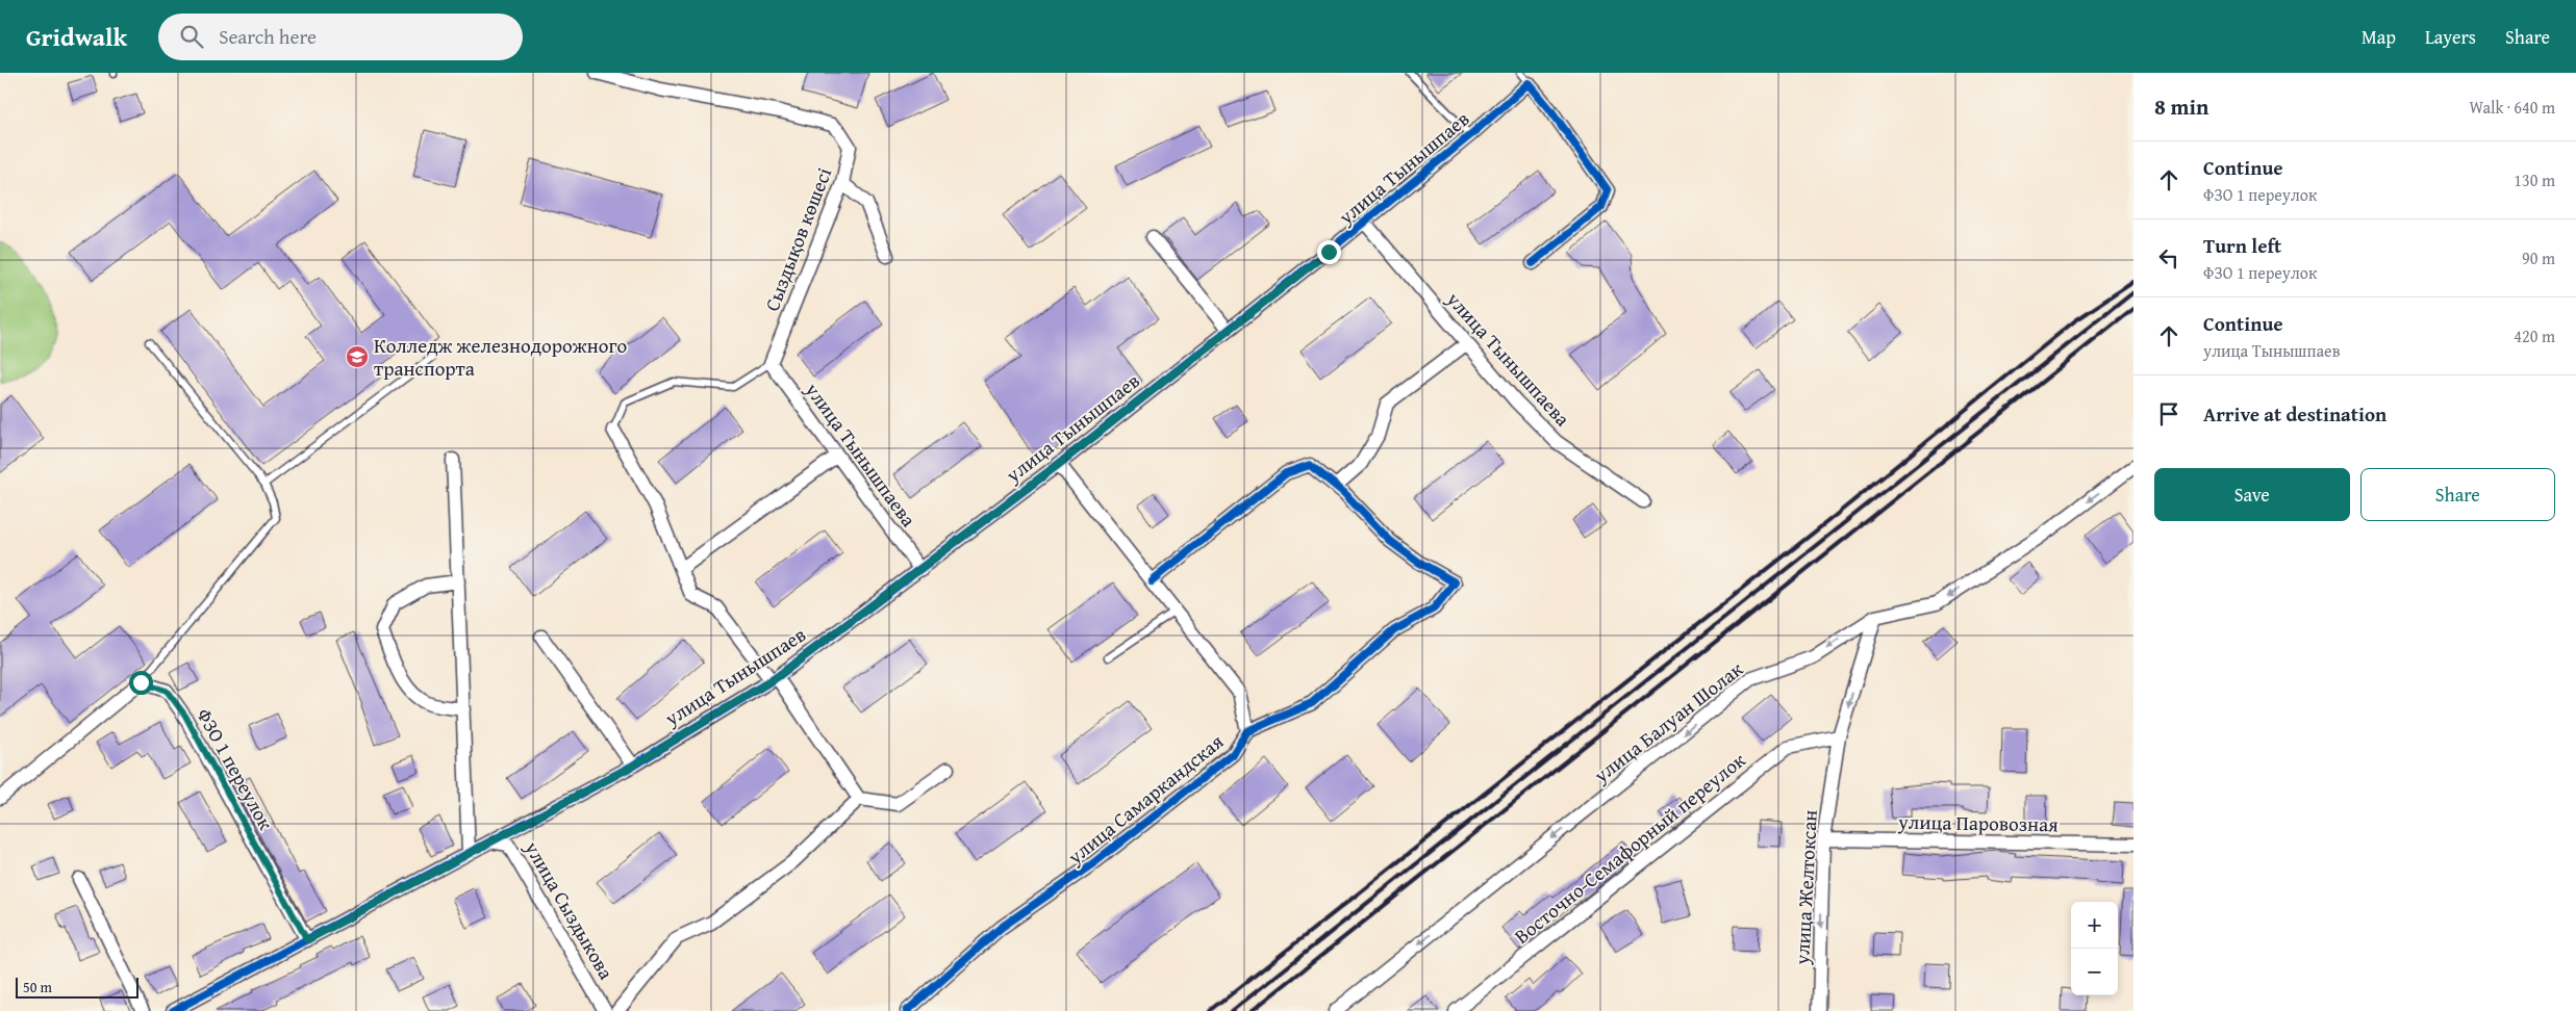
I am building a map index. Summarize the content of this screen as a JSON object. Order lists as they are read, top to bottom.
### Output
{
  "streets": {
    "street": [
      "улица Тынышпаев",
      "Сыздықов көшесі",
      "улица Тынышпаева",
      "улица Балуан Шолак",
      "ФЗО 1 переулок",
      "улица Самаркандская",
      "улица Паровозная",
      "Восточно-Семафорный переулок",
      "улица Желтоксан",
      "улица Сыздыкова"
    ]
  },
  "crossings": [
    ["улица Тынышпаев", "улица Тынышпаева"],
    ["улица Тынышпаев", "улица Сыздыкова"],
    ["Сыздықов көшесі", "улица Тынышпаева"],
    ["улица Балуан Шолак", "улица Желтоксан"],
    ["улица Паровозная", "улица Желтоксан"],
    ["Восточно-Семафорный переулок", "улица Желтоксан"]
  ],
  "one_way": ["улица Балуан Шолак", "улица Желтоксан"],
  "places": {
    "school or university": ["Колледж железнодорожного транспорта"]
  },
  "scale_bar": "50 m",
  "page": {
    "header": "Gridwalk",
    "search": "Search here",
    "nav": ["Map", "Layers", "Share"],
    "heading": ["8 min", "Walk · 640 m"],
    "list": [
      ["Continue", "ФЗО 1 переулок", "130 m"],
      ["Turn left", "ФЗО 1 переулок", "90 m"],
      ["Continue", "улица Тынышпаев", "420 m"],
      "Arrive at destination"
    ],
    "buttons": ["Save", "Share"],
    "map_buttons": ["+", "−"],
    "scale": "50 m"
  }
}
